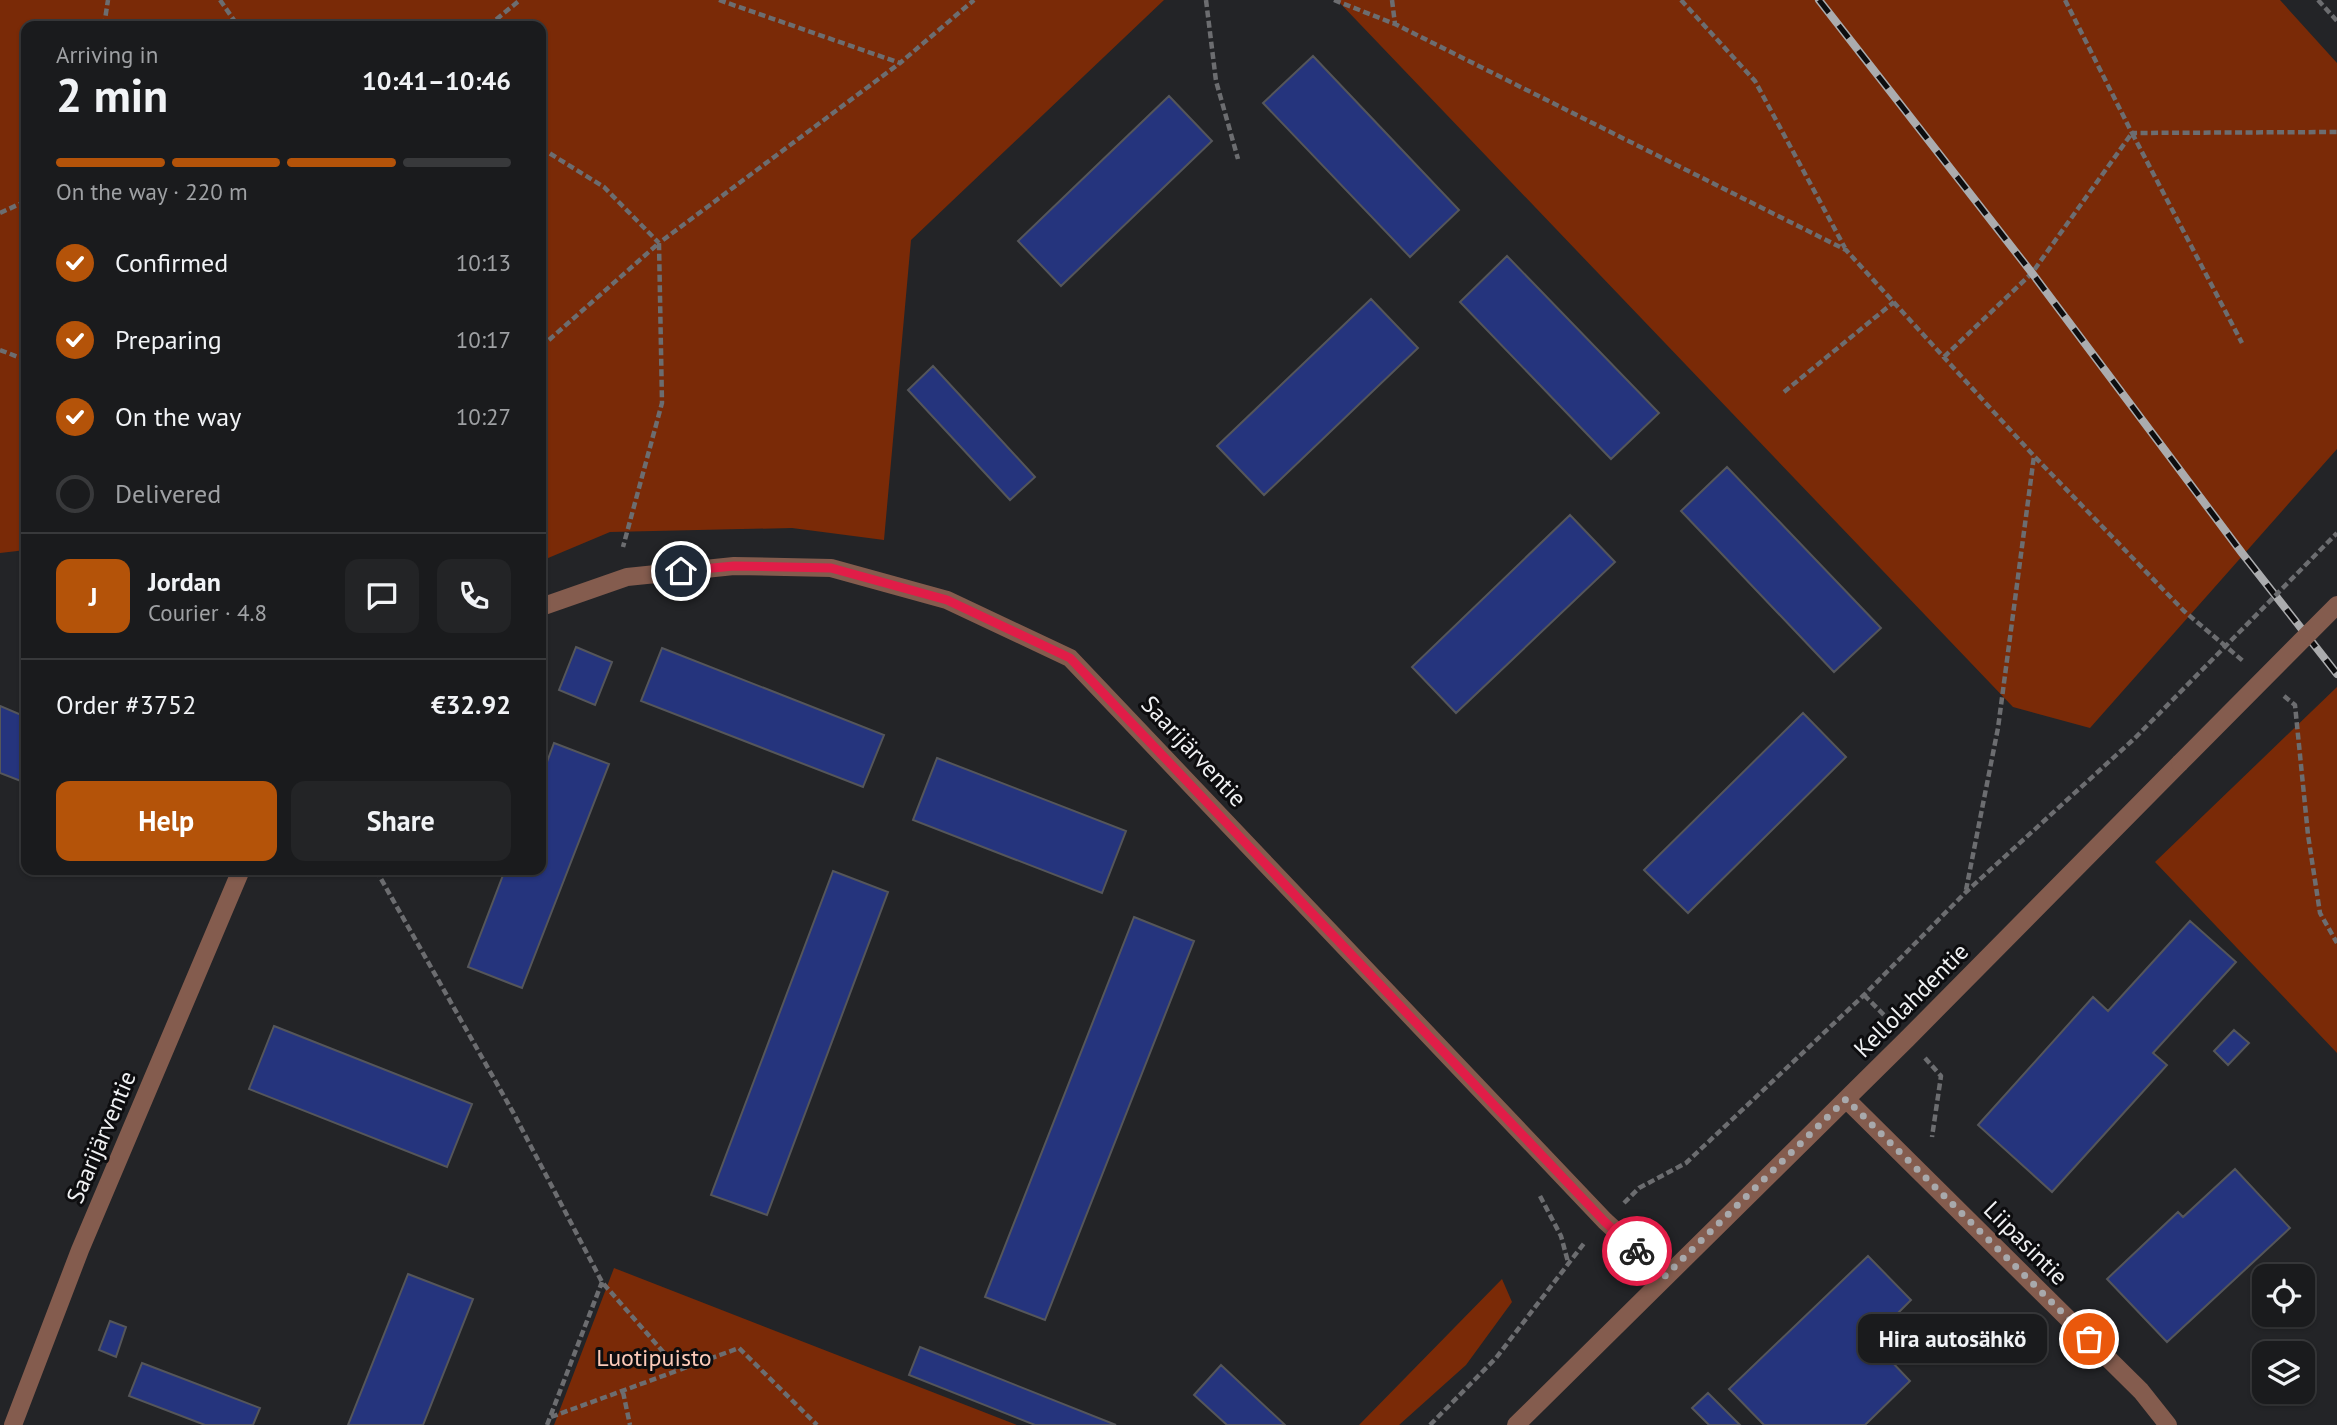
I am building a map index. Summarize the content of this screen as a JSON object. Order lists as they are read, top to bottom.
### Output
{
  "streets": {
    "street": ["Saarijärventie", "Kellolahdentie", "Liipasintie"]
  },
  "crossings": [
    ["Saarijärventie", "Kellolahdentie"],
    ["Kellolahdentie", "Liipasintie"]
  ],
  "parks": ["Luotipuisto"],
  "places": ["Hira autosähkö"],
  "page": {
    "heading": ["2 min", "Arriving in", "10:41–10:46"],
    "panel": [
      "Jordan",
      "Courier · 4.8",
      "Order #3752",
      "€32.92"
    ],
    "bar": "On the way · 220 m",
    "list": [
      ["Confirmed", "10:13"],
      ["Preparing", "10:17"],
      ["On the way", "10:27"],
      "Delivered"
    ],
    "round": "J",
    "buttons": ["Help", "Share"],
    "bubble": "Hira autosähkö"
  }
}
